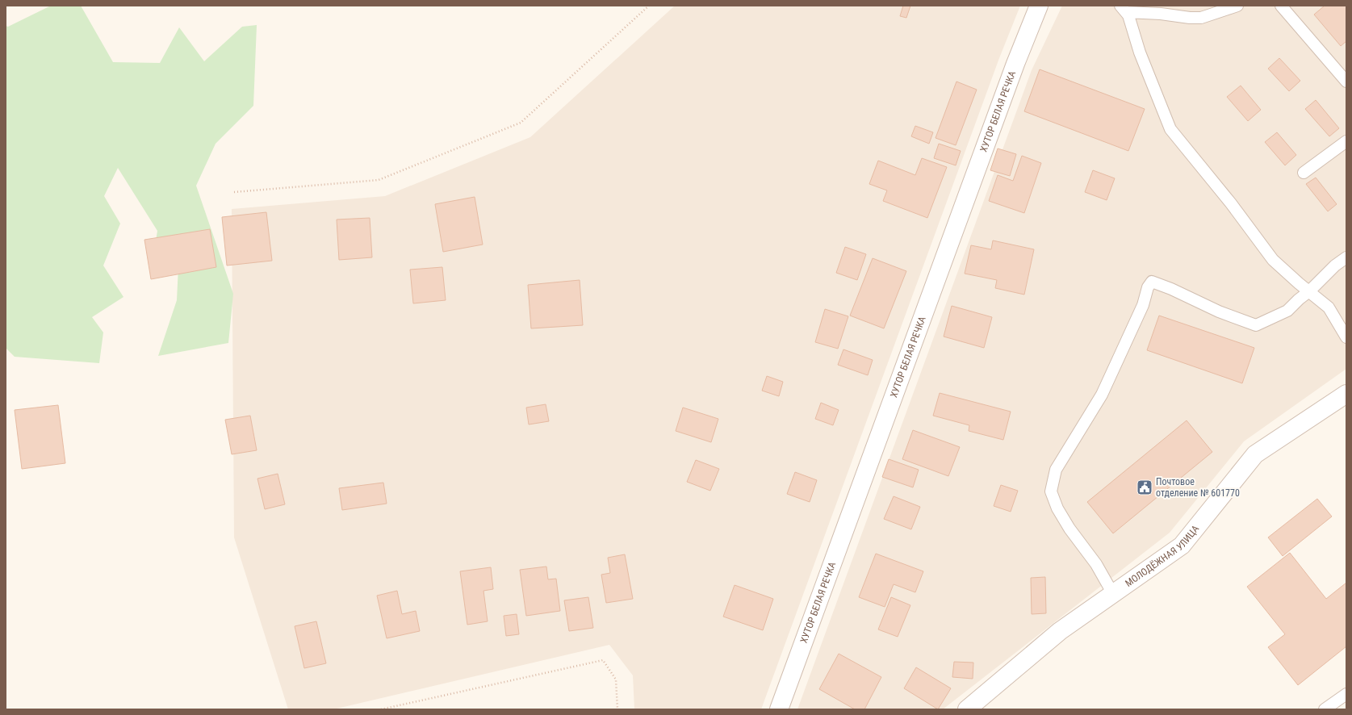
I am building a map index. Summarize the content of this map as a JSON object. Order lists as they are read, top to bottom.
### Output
{
  "streets": {
    "street": ["ХУТОР БЕЛАЯ РЕЧКА", "МОЛОДЁЖНАЯ УЛИЦА"]
  },
  "places": {
    "public building": ["Почтовое отделение № 601770"]
  }
}
